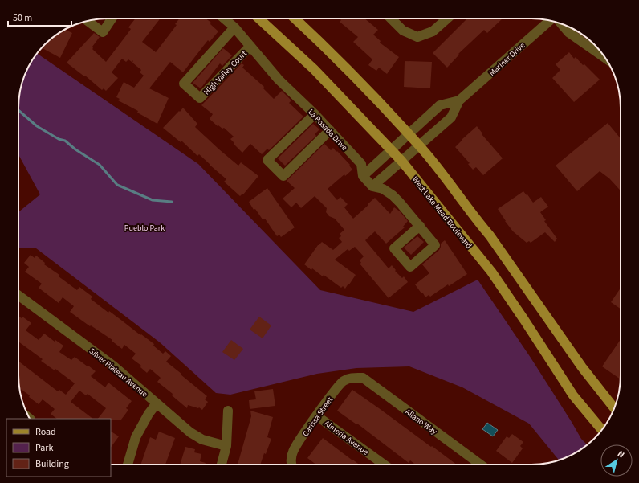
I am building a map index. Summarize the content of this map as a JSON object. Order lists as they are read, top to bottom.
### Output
{
  "streets": {
    "main road": ["West Lake Mead Boulevard"],
    "street": [
      "Mariner Drive",
      "High Valley Court",
      "La Posada Drive",
      "Silver Plateau Avenue",
      "Carissa Street",
      "Allano Way",
      "Almeria Avenue"
    ]
  },
  "crossings": [
    ["Mariner Drive", "La Posada Drive"],
    ["Mariner Drive", "West Lake Mead Boulevard"],
    ["High Valley Court", "La Posada Drive"],
    ["Carissa Street", "Allano Way"],
    ["Carissa Street", "Almeria Avenue"]
  ],
  "parks": ["Pueblo Park"],
  "legend": ["Road", "Park", "Building"],
  "scale_bar": "50 m",
  "north": "top right"
}
